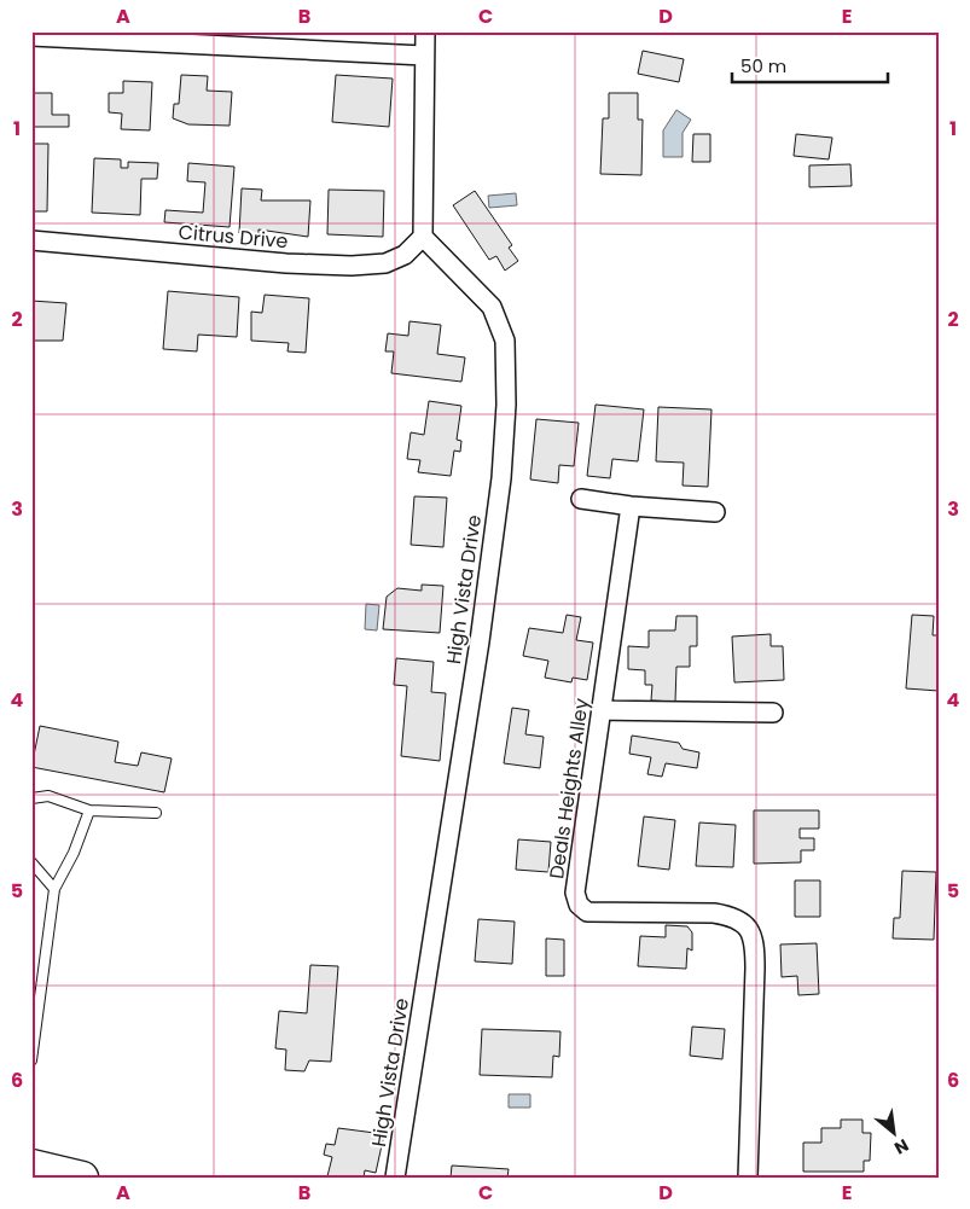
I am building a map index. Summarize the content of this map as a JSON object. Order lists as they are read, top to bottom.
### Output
{
  "streets": {
    "street": ["Citrus Drive", "High Vista Drive", "Deals Heights Alley"]
  },
  "crossings": [
    ["Citrus Drive", "High Vista Drive"]
  ],
  "scale_bar": "50 m",
  "north": "bottom right",
  "grid": {
    "columns": [
      "A",
      "B",
      "C",
      "D",
      "E"
    ],
    "rows": [
      "1",
      "2",
      "3",
      "4",
      "5",
      "6"
    ]
  }
}
